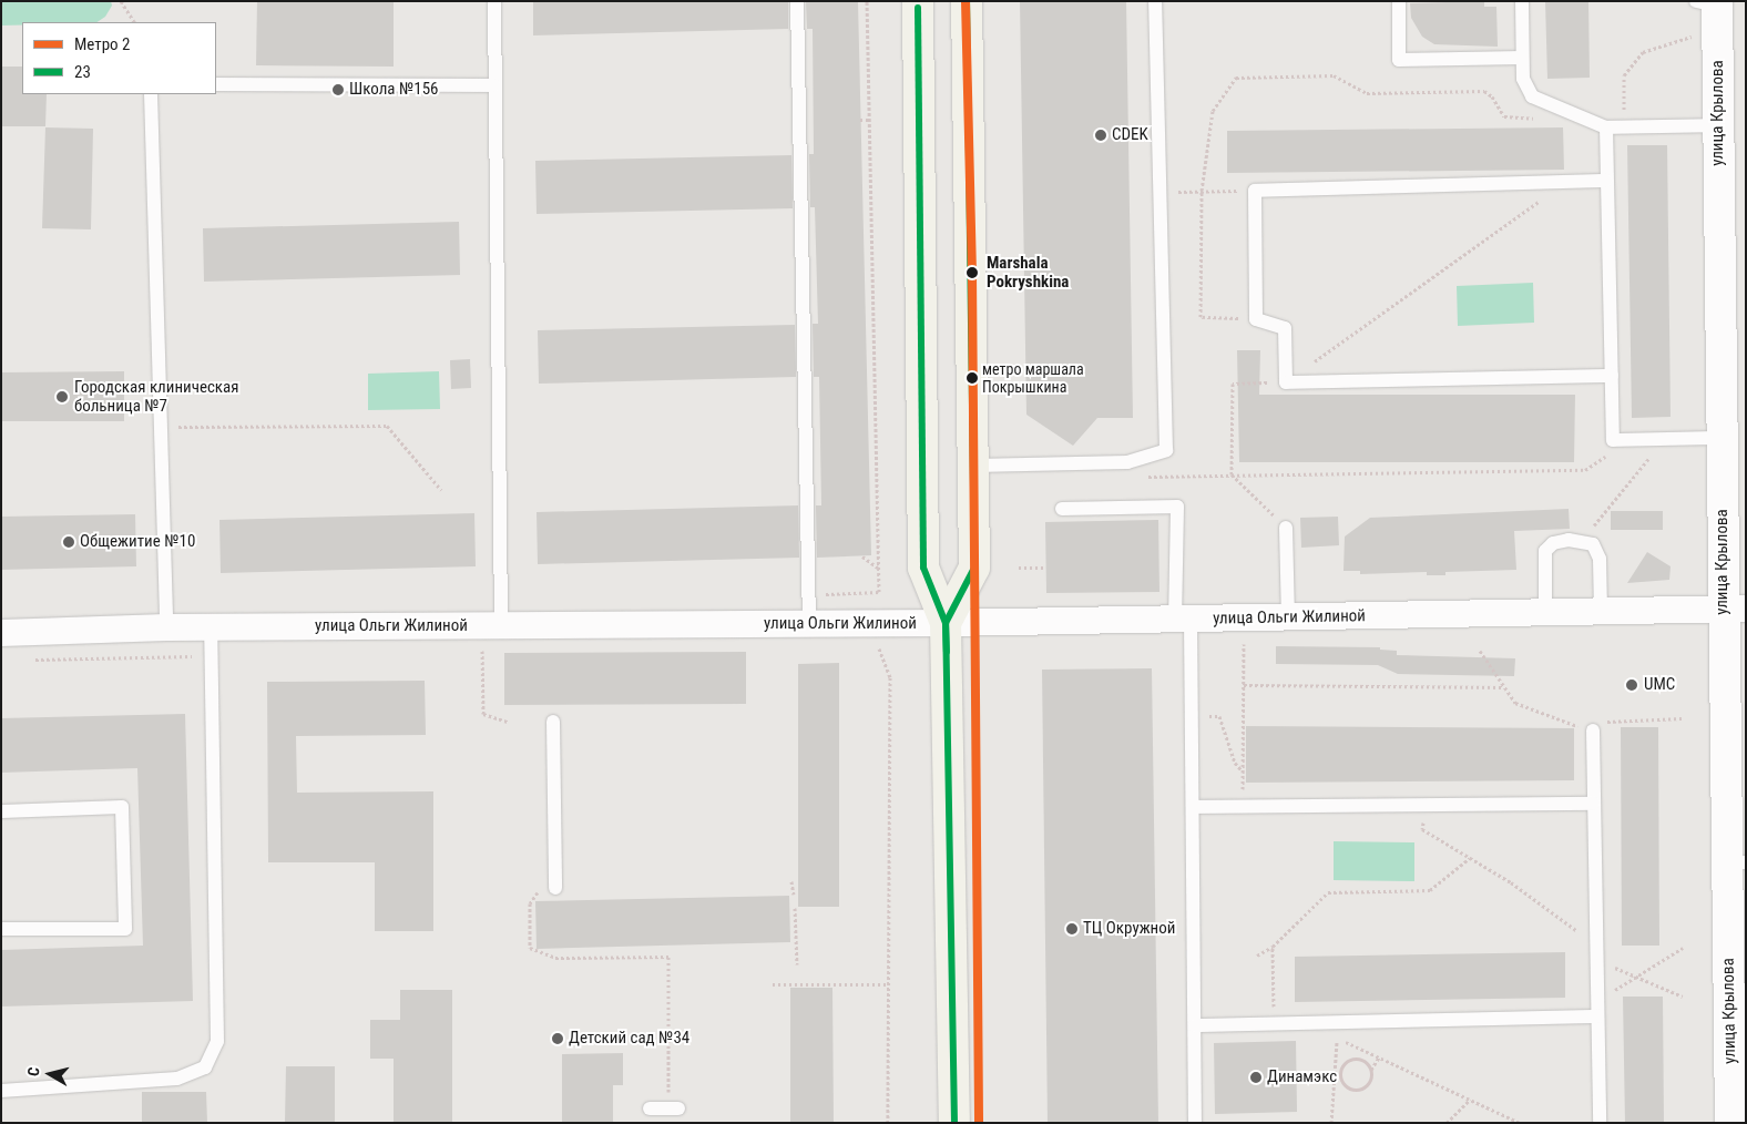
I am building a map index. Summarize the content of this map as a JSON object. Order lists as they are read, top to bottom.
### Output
{
  "streets": {
    "street": ["улица Крылова", "улица Ольги Жилиной"]
  },
  "crossings": [
    ["улица Крылова", "улица Ольги Жилиной"]
  ],
  "places": [
    "Школа №156",
    "CDEK",
    "Marshala Pokryshkina",
    "метро маршала Покрышкина",
    "Городская клиническая больница №7",
    "Общежитие №10",
    "UMC",
    "ТЦ Окружной",
    "Детский сад №34",
    "Динамэкс"
  ],
  "lines": ["metro line 2", "transit line 23"],
  "legend": ["Метро 2", "23"],
  "north": "left"
}
